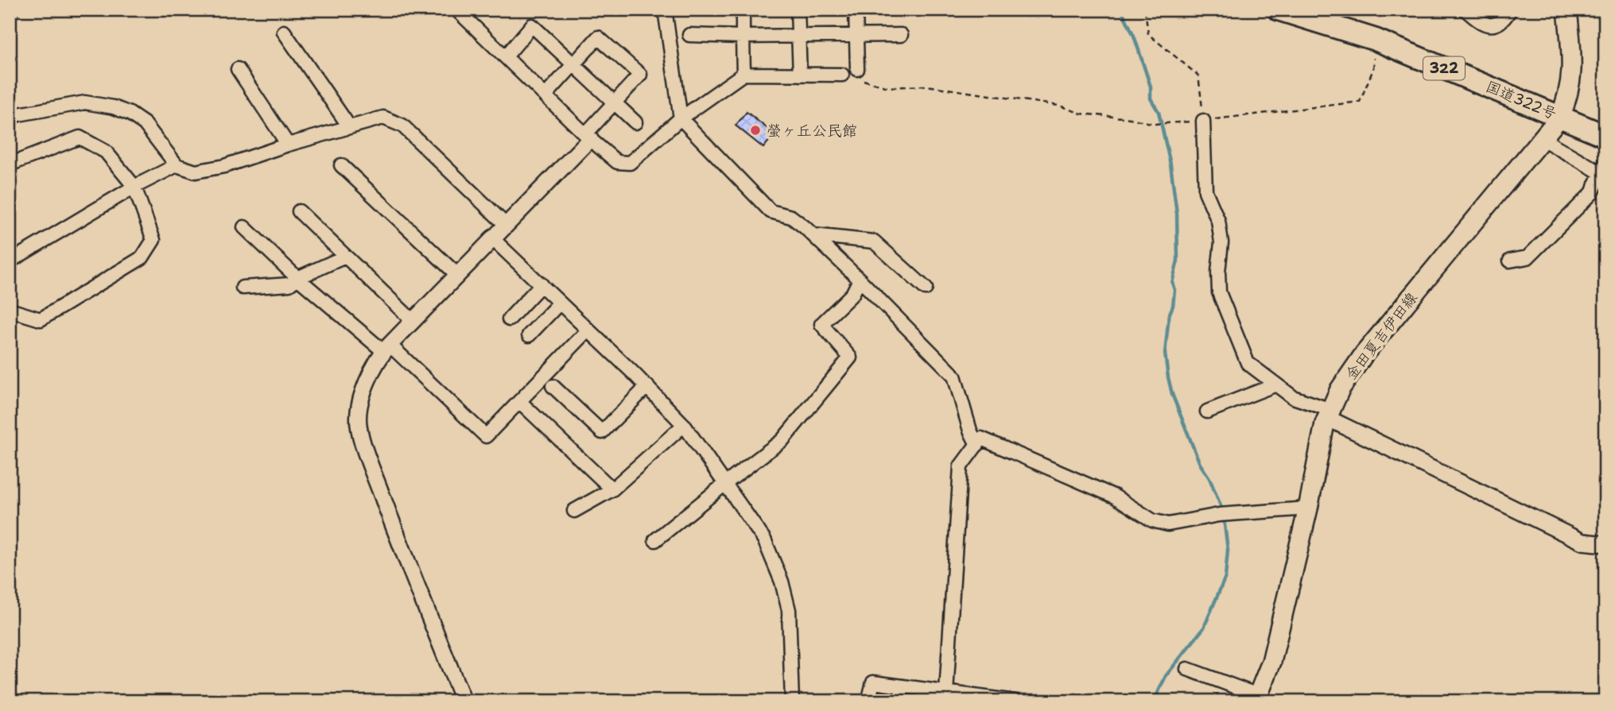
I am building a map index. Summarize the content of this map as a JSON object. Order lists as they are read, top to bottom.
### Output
{
  "streets": {
    "highway": ["322", "国道322号"],
    "main road": ["金田夏吉伊田線"]
  },
  "crossings": [
    ["国道322号", "金田夏吉伊田線"]
  ],
  "places": ["螢ヶ丘公民館"]
}
